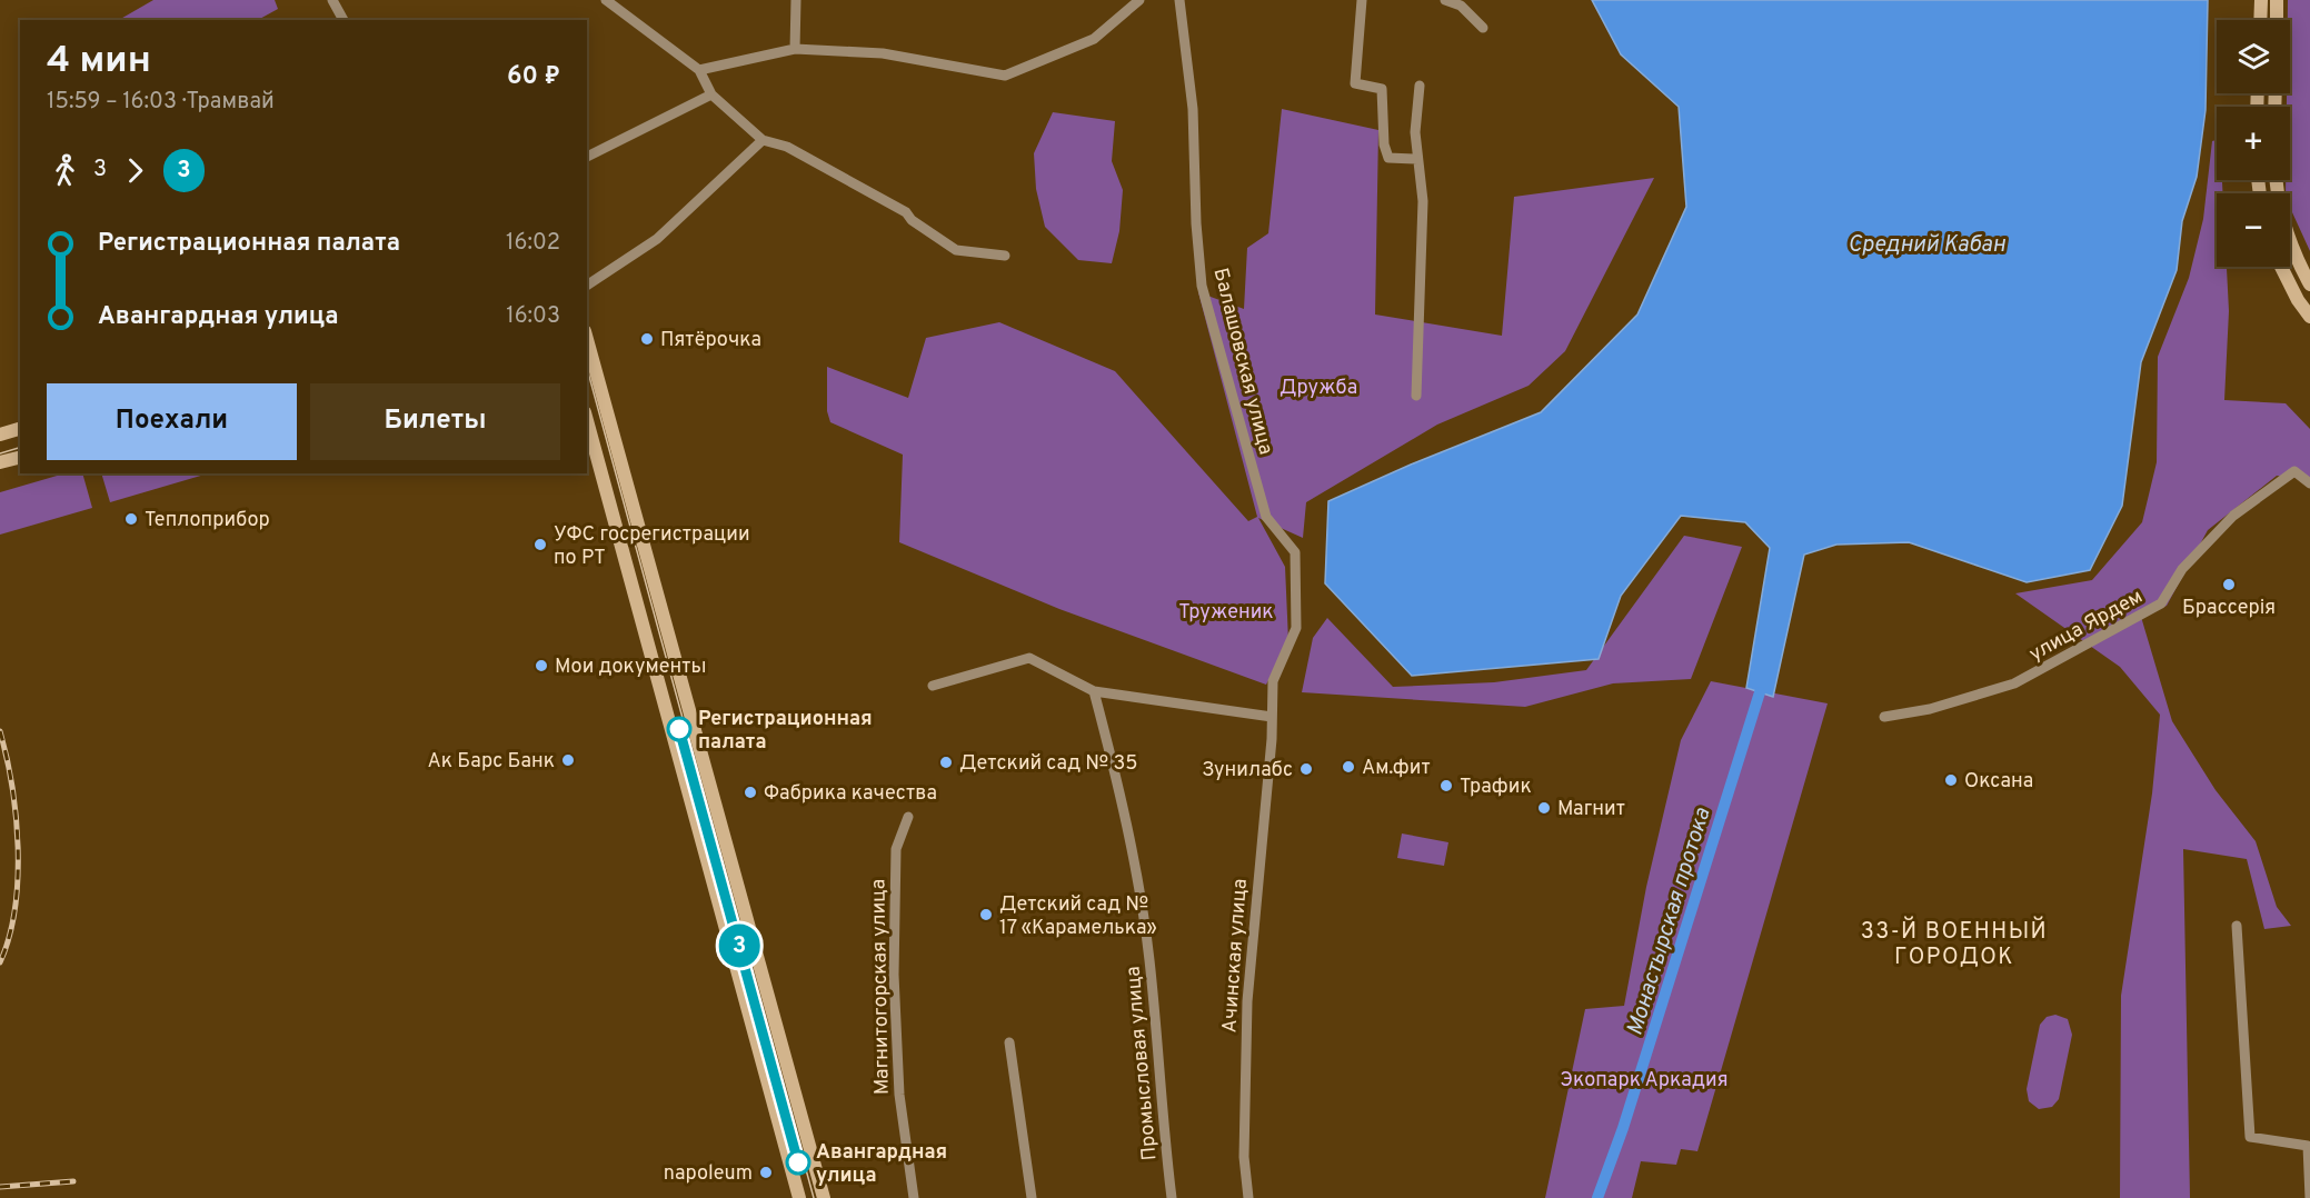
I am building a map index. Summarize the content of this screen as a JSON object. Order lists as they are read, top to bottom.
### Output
{
  "streets": {
    "street": [
      "Балашовская улица",
      "улица Ярдем",
      "Ачинская улица",
      "Магнитогорская улица",
      "Промысловая улица"
    ]
  },
  "crossings": [
    ["Балашовская улица", "Ачинская улица"]
  ],
  "districts": ["33-Й ВОЕННЫЙ ГОРОДОК"],
  "water": ["Средний Кабан", "Монастырская протока"],
  "parks": ["Дружба", "Труженик", "Экопарк Аркадия"],
  "places": [
    "Пятёрочка",
    "Теплоприбор",
    "УФС госрегистрации по РТ",
    "Брассерiя",
    "Мои документы",
    "Регистрационная палата",
    "Ак Барс Банк",
    "Детский сад № 35",
    "Ам.фит",
    "Зунилабс",
    "Оксана",
    "Трафик",
    "Фабрика качества",
    "Магнит",
    "Детский сад № 17 «Карамелька»",
    "Авангардная улица",
    "napoleum"
  ],
  "lines": ["tram line 3"],
  "page": {
    "on_map": "3",
    "map_buttons": ["+", "−"],
    "heading": ["4 мин", "15:59 – 16:03 · Трамвай", "60 ₽"],
    "legs": ["3", "3"],
    "list": [
      {
        "name": "Регистрационная палата",
        "value": "16:02"
      },
      {
        "name": "Авангардная улица",
        "value": "16:03"
      }
    ],
    "buttons": ["Поехали", "Билеты"]
  }
}
